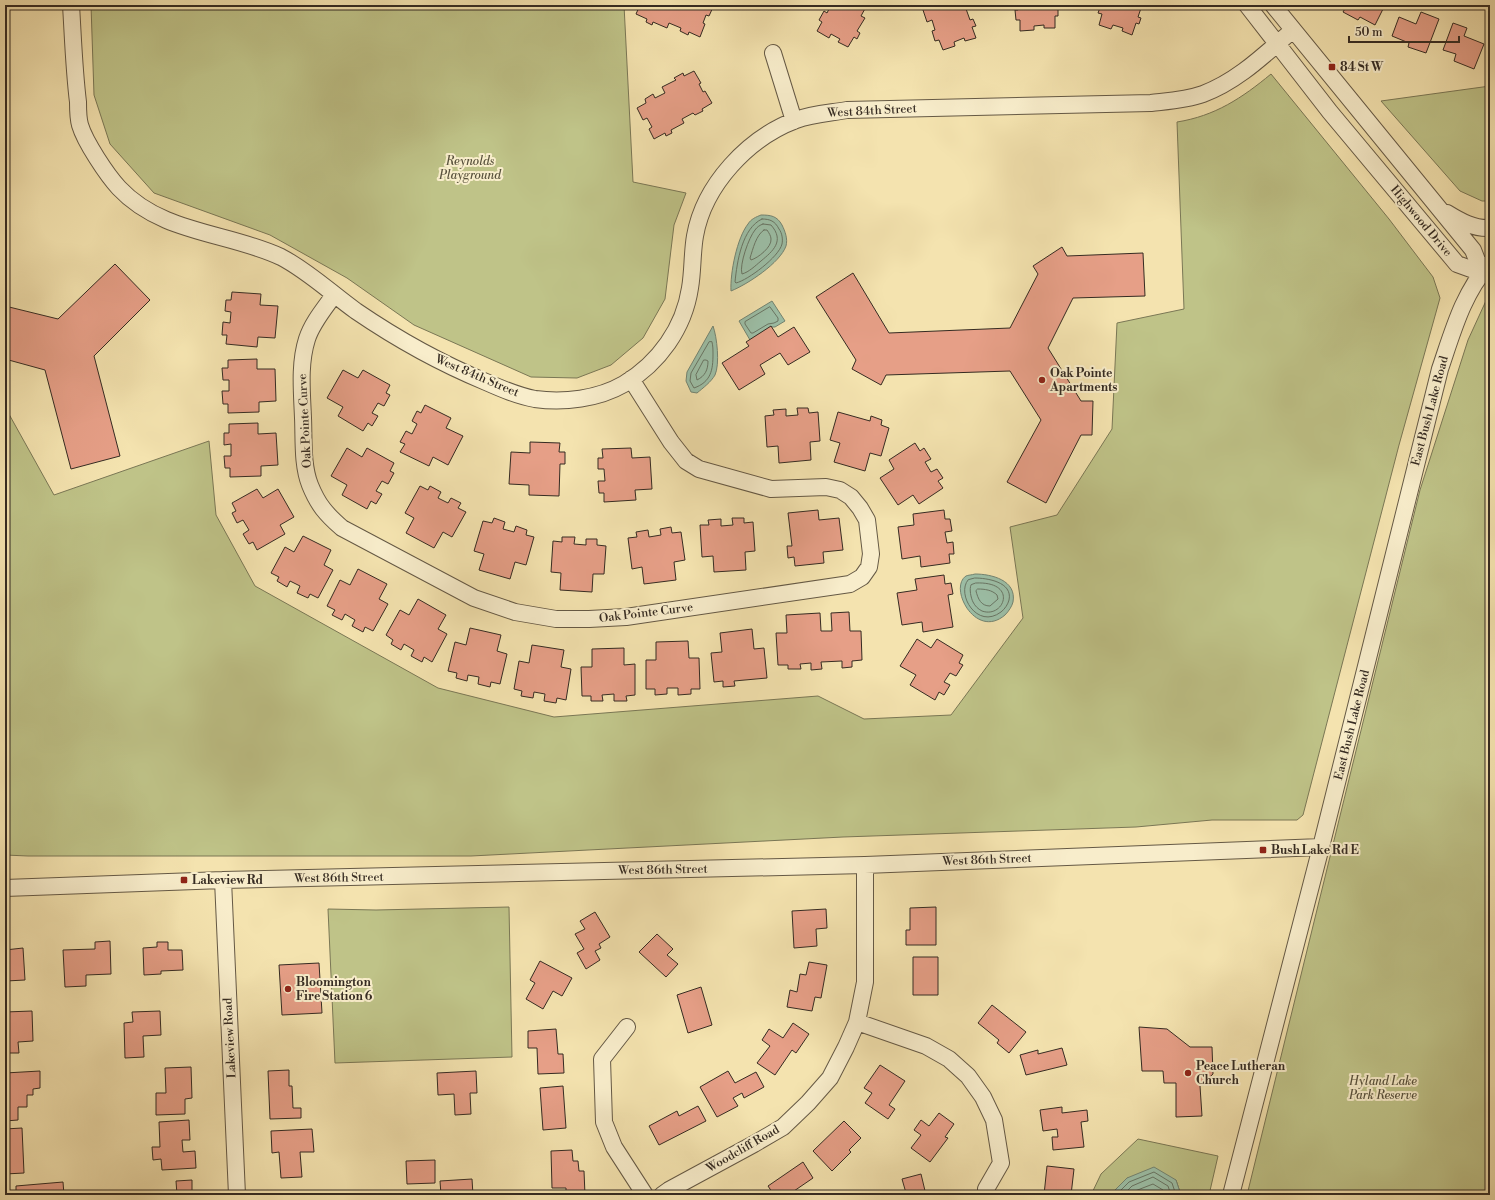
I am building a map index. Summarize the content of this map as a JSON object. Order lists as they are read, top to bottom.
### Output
{
  "streets": {
    "street": [
      "West 84th Street",
      "Highwood Drive",
      "East Bush Lake Road",
      "Oak Pointe Curve",
      "West 86th Street",
      "Lakeview Road",
      "Woodcliff Road"
    ]
  },
  "crossings": [
    ["West 84th Street", "Highwood Drive"],
    ["West 84th Street", "Oak Pointe Curve"],
    ["Highwood Drive", "East Bush Lake Road"],
    ["East Bush Lake Road", "West 86th Street"],
    ["West 86th Street", "Lakeview Road"],
    ["West 86th Street", "Woodcliff Road"]
  ],
  "parks": ["Reynolds Playground", "Hyland Lake Park Reserve"],
  "places": {
    "transit": ["84 St W", "Bush Lake Rd E", "Lakeview Rd"],
    "other": ["Oak Pointe Apartments", "Bloomington Fire Station 6", "Peace Lutheran Church"]
  },
  "scale_bar": "50 m"
}
